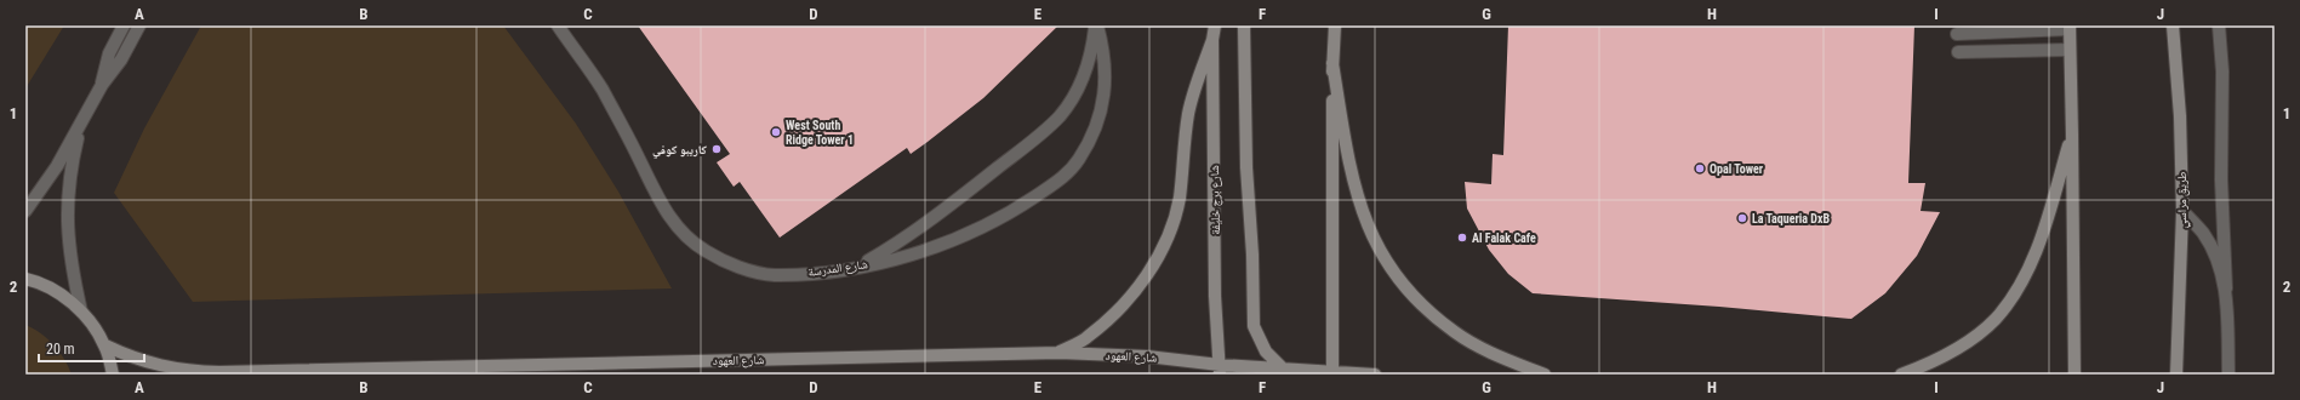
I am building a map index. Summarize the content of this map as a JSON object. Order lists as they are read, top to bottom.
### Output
{
  "streets": {
    "street": [
      "شارع برج خليفة",
      "طريق مراسي",
      "شارع المدرسة",
      "شارع العهود"
    ]
  },
  "crossings": [
    ["شارع برج خليفة", "شارع العهود"]
  ],
  "places": [
    "West South Ridge Tower 1",
    "كاريبو كوفي",
    "Opal Tower",
    "La Taqueria DxB",
    "Al Falak Cafe"
  ],
  "scale_bar": "20 m",
  "grid": {
    "columns": [
      "A",
      "B",
      "C",
      "D",
      "E",
      "F",
      "G",
      "H",
      "I",
      "J"
    ],
    "rows": ["1", "2"]
  }
}
